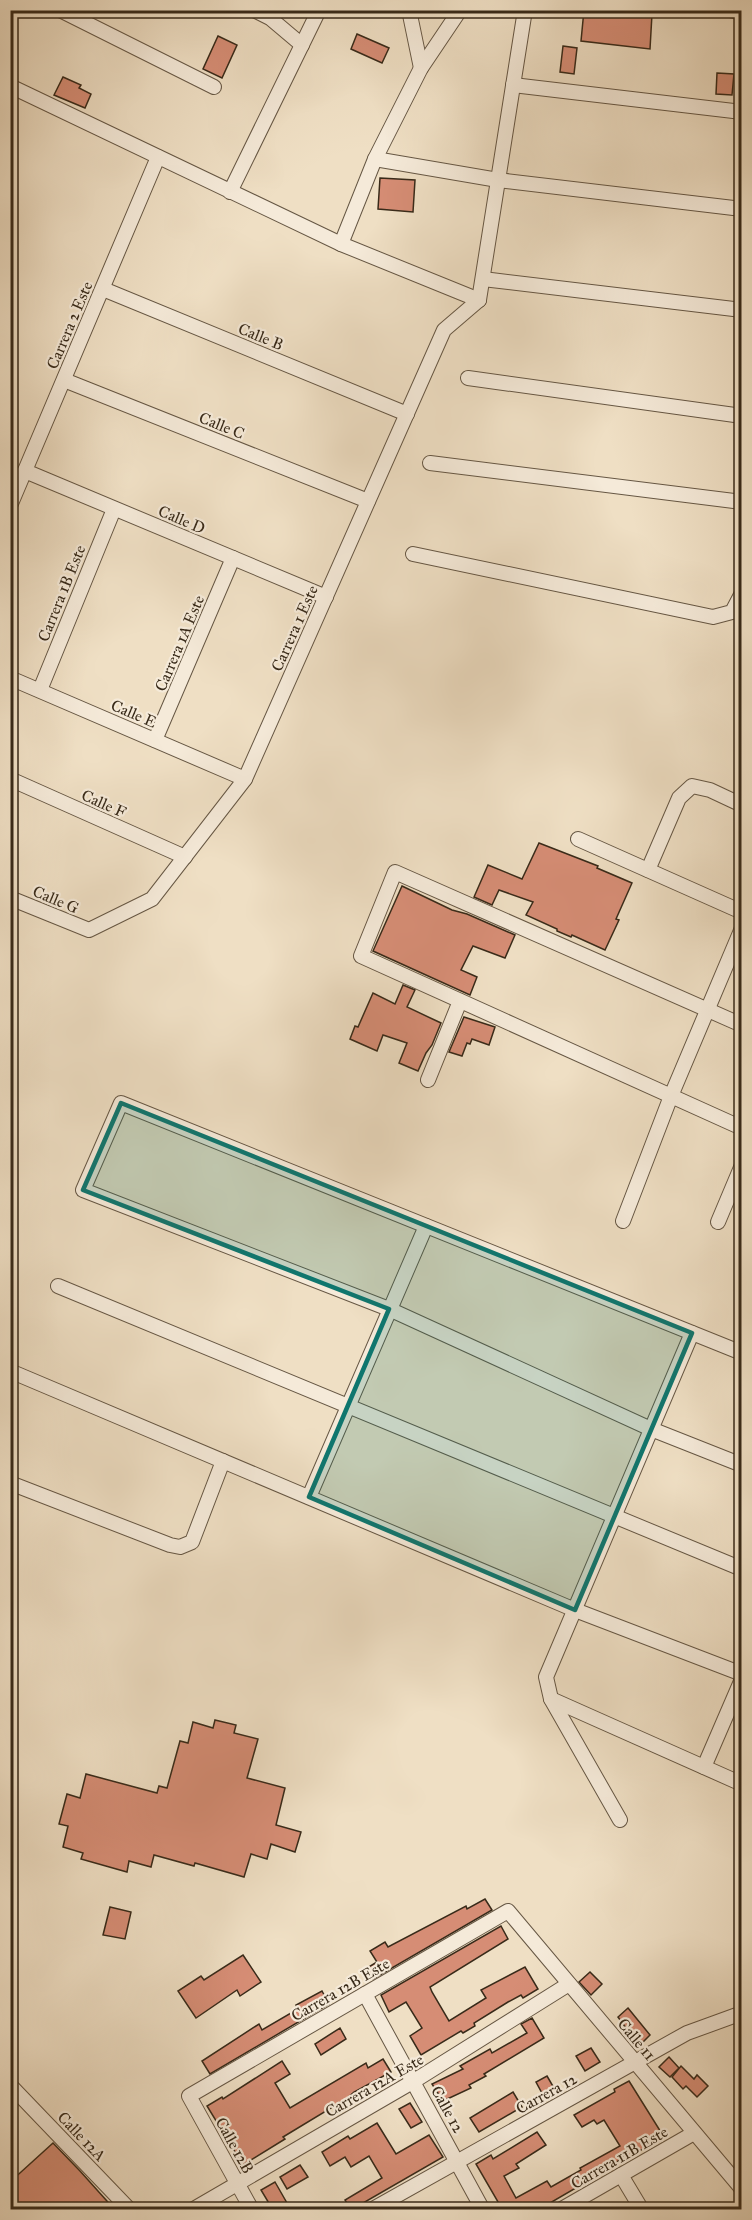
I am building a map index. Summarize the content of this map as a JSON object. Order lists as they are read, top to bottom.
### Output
{
  "streets": {
    "street": [
      "Carrera 2 Este",
      "Calle B",
      "Calle C",
      "Calle D",
      "Carrera 1B Este",
      "Carrera 1 Este",
      "Carrera 1A Este",
      "Calle E",
      "Calle F",
      "Calle G",
      "Carrera 12B Este",
      "Calle 11",
      "Carrera 12A Este",
      "Carrera 12",
      "Calle 12",
      "Calle 12A",
      "Calle 12B",
      "Carrera 11B Este"
    ]
  },
  "crossings": [
    ["Carrera 2 Este", "Calle B"],
    ["Carrera 2 Este", "Calle C"],
    ["Carrera 2 Este", "Calle D"],
    ["Calle B", "Carrera 1 Este"],
    ["Calle C", "Carrera 1 Este"],
    ["Calle D", "Carrera 1B Este"],
    ["Calle D", "Carrera 1 Este"],
    ["Calle D", "Carrera 1A Este"],
    ["Carrera 1B Este", "Calle E"],
    ["Carrera 1 Este", "Calle E"],
    ["Carrera 1 Este", "Calle F"],
    ["Carrera 1 Este", "Calle G"],
    ["Carrera 1A Este", "Calle E"],
    ["Carrera 12B Este", "Calle 11"],
    ["Carrera 12B Este", "Calle 12"],
    ["Carrera 12B Este", "Calle 12B"],
    ["Calle 11", "Carrera 12A Este"],
    ["Calle 11", "Carrera 12"],
    ["Calle 11", "Carrera 11B Este"],
    ["Carrera 12A Este", "Calle 12"],
    ["Carrera 12A Este", "Calle 12B"],
    ["Carrera 12", "Calle 12"]
  ]
}
